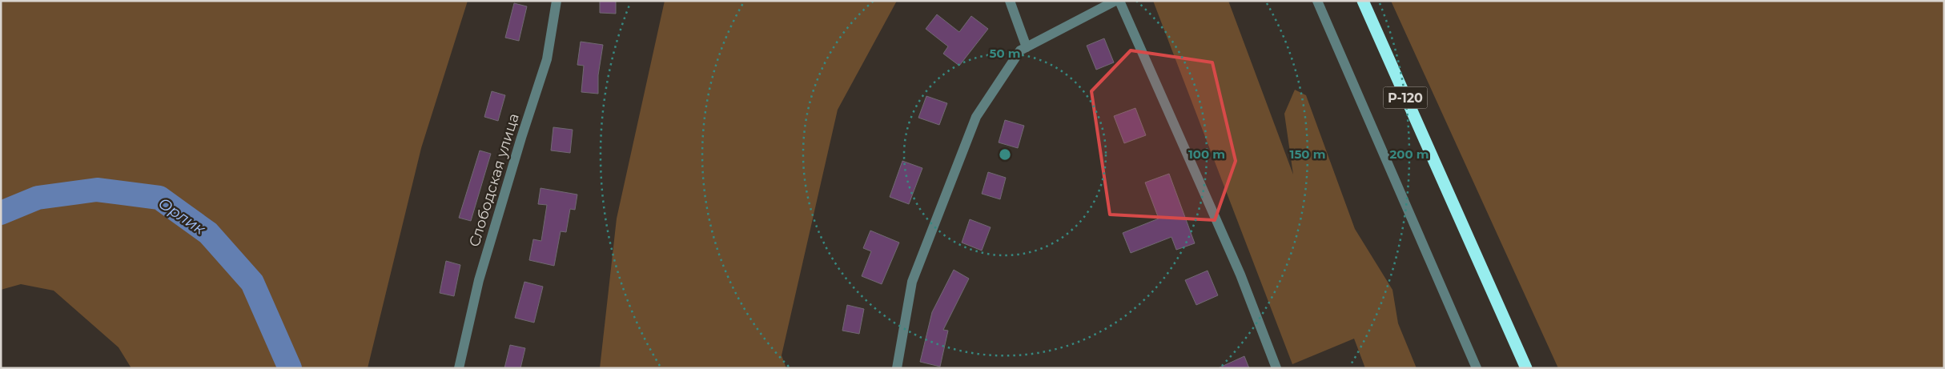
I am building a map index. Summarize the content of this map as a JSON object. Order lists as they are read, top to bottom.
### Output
{
  "streets": {
    "highway": ["Р-120"],
    "street": ["Слободская улица"]
  },
  "water": ["Орлик"],
  "rings": [
    "50 m",
    "100 m",
    "150 m",
    "200 m"
  ]
}
